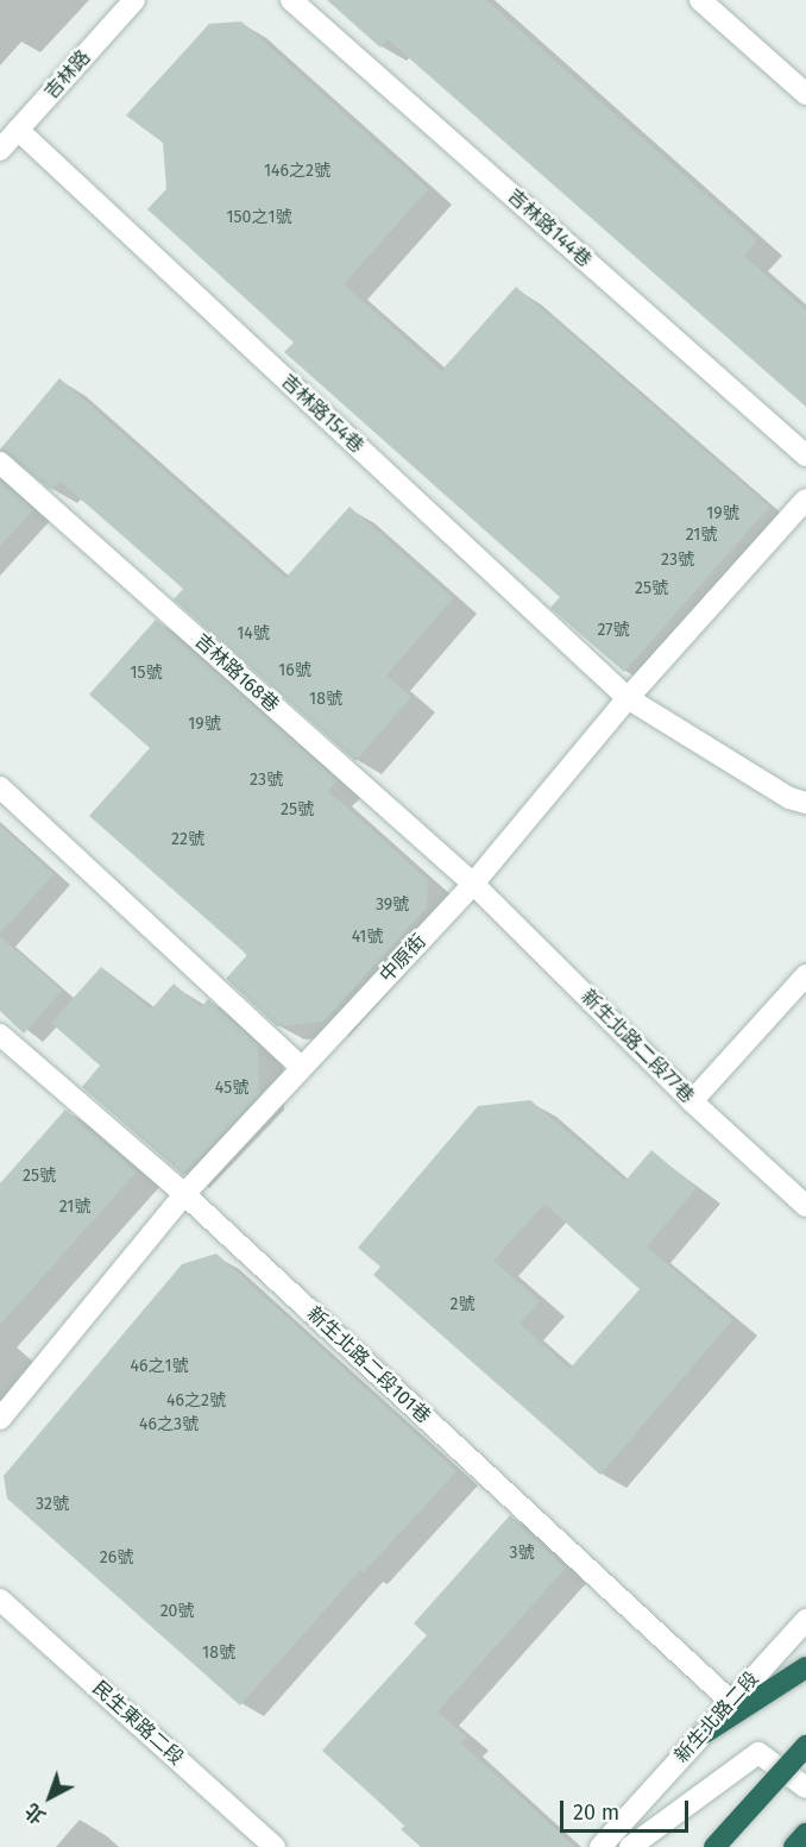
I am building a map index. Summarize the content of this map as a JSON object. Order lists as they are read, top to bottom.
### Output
{
  "streets": {
    "street": [
      "吉林路",
      "吉林路144巷",
      "吉林路154巷",
      "吉林路168巷",
      "中原街",
      "新生北路二段77巷",
      "新生北路二段101巷",
      "新生北路二段",
      "民生東路二段"
    ]
  },
  "crossings": [
    ["吉林路", "吉林路154巷"],
    ["吉林路154巷", "中原街"],
    ["吉林路168巷", "中原街"],
    ["吉林路168巷", "新生北路二段77巷"],
    ["中原街", "新生北路二段77巷"],
    ["中原街", "新生北路二段101巷"],
    ["新生北路二段101巷", "新生北路二段"]
  ],
  "house_numbers": [
    "146之2號",
    "150之1號",
    "19號",
    "21號",
    "23號",
    "25號",
    "27號",
    "14號",
    "16號",
    "15號",
    "18號",
    "19號",
    "23號",
    "25號",
    "22號",
    "39號",
    "41號",
    "45號",
    "25號",
    "21號",
    "2號",
    "46之1號",
    "46之2號",
    "46之3號",
    "32號",
    "3號",
    "26號",
    "20號",
    "18號"
  ],
  "scale_bar": "20 m",
  "north": "bottom left"
}
